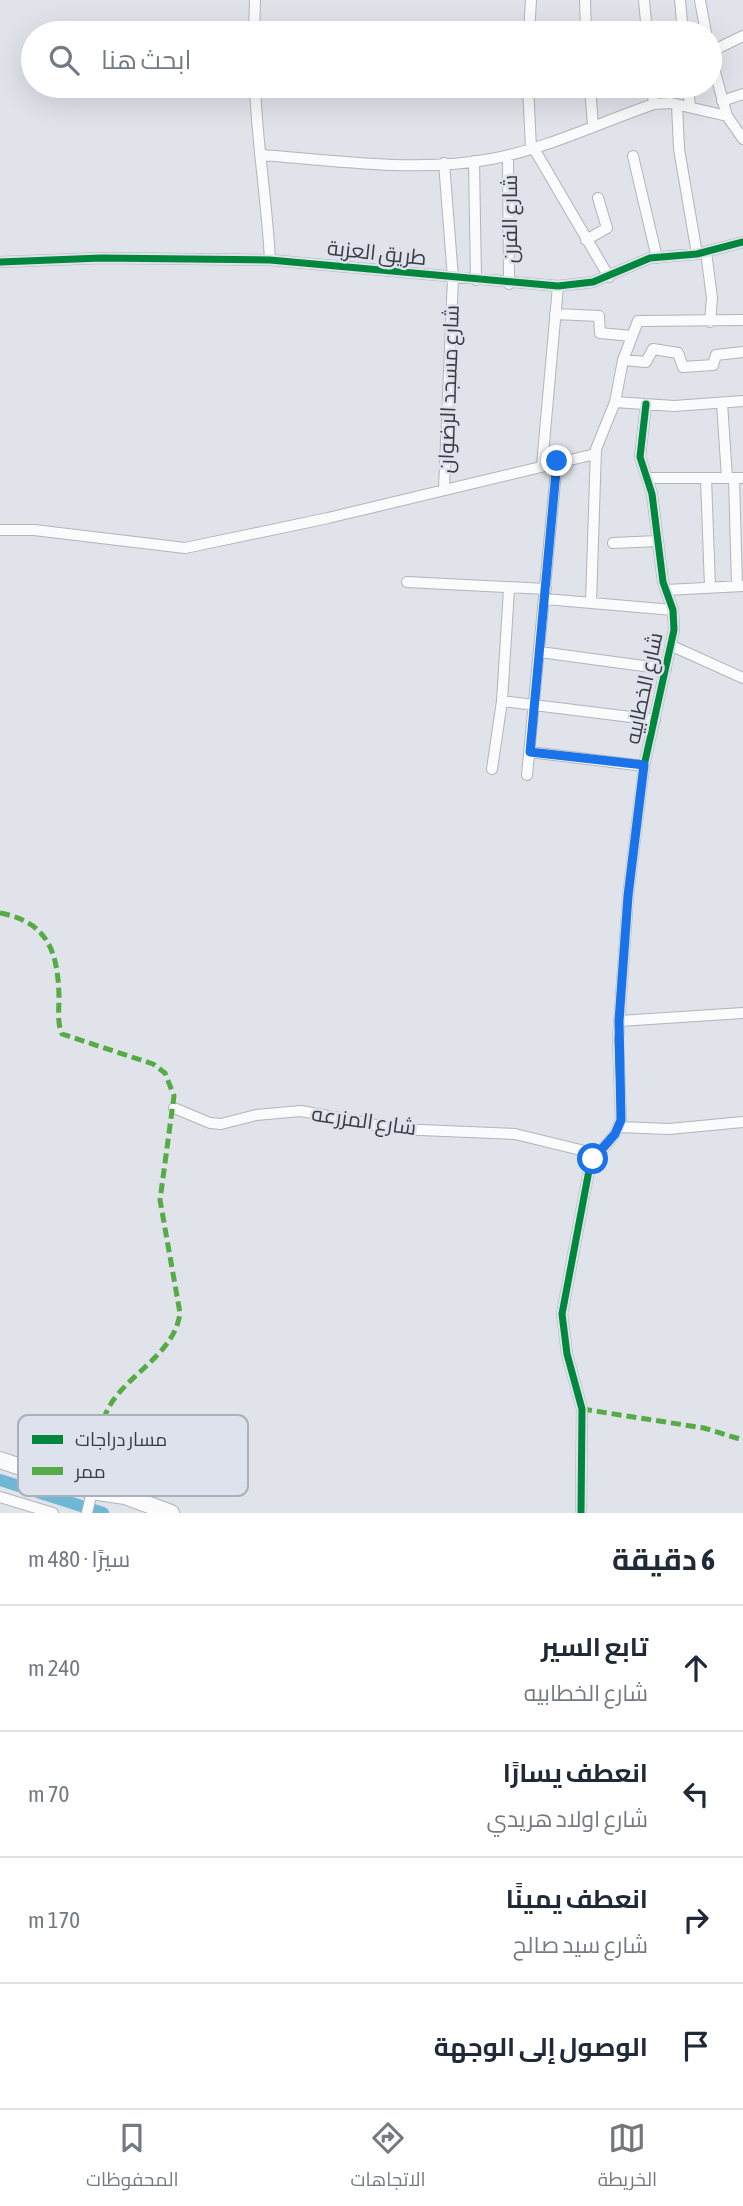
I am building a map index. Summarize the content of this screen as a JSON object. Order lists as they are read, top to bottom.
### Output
{
  "streets": {
    "street": [
      "شارع الفرن",
      "طريق العزبة",
      "شارع مسجد الرضوان",
      "شارع الخطابيه",
      "شارع المزرعه"
    ]
  },
  "crossings": [
    ["شارع الفرن", "طريق العزبة"],
    ["طريق العزبة", "شارع مسجد الرضوان"]
  ],
  "legend": ["مسار دراجات", "ممر"],
  "page": {
    "search": "ابحث هنا",
    "heading": ["6 دقيقة", "سيرًا · 480 m"],
    "list": [
      ["تابع السير", "شارع الخطابيه", "240 m"],
      ["انعطف يسارًا", "شارع اولاد هريدي", "70 m"],
      ["انعطف يمينًا", "شارع سيد صالح", "170 m"],
      "الوصول إلى الوجهة"
    ],
    "nav": ["الخريطة", "الاتجاهات", "المحفوظات"]
  }
}
